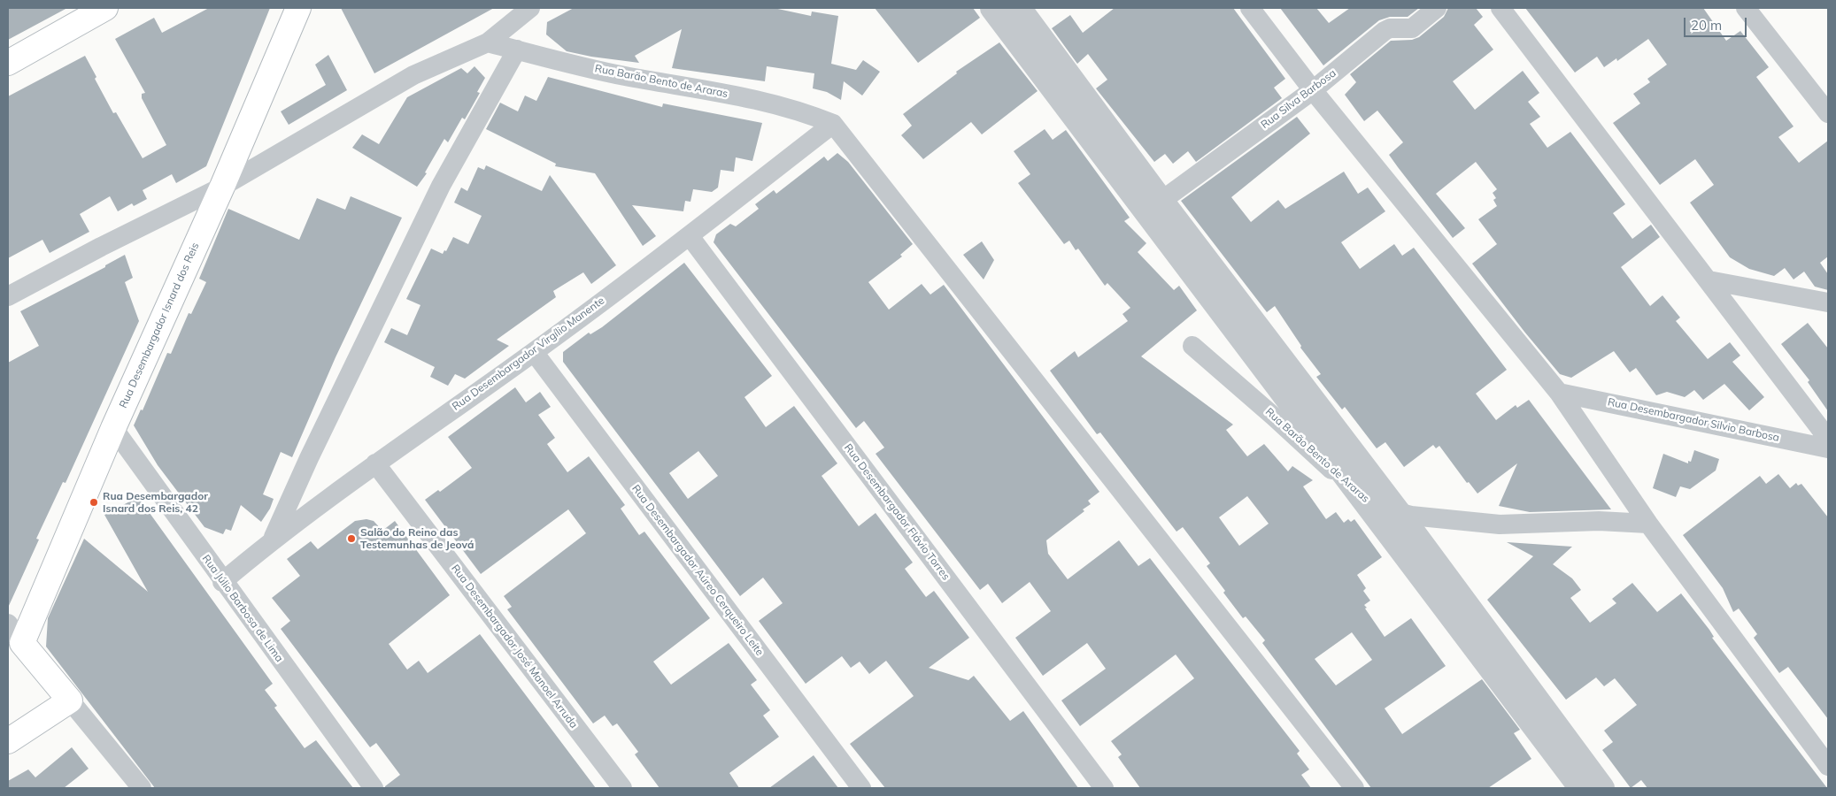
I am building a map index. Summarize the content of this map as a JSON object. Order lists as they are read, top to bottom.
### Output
{
  "streets": {
    "main road": ["Rua Desembargador Isnard dos Reis"],
    "street": [
      "Rua Barão Bento de Araras",
      "Rua Silva Barbosa",
      "Rua Desembargador Virgílio Manente",
      "Rua Desembargador Silvio Barbosa",
      "Rua Desembargador Flávio Torres",
      "Rua Desembargador Aúreo Cerqueiro Leite",
      "Rua Júlio Barbosa de Lima",
      "Rua Desembargador José Manoel Arruda"
    ]
  },
  "crossings": [
    ["Rua Barão Bento de Araras", "Rua Desembargador Virgílio Manente"],
    ["Rua Desembargador Isnard dos Reis", "Rua Júlio Barbosa de Lima"],
    ["Rua Desembargador Virgílio Manente", "Rua Desembargador Flávio Torres"],
    ["Rua Desembargador Virgílio Manente", "Rua Desembargador Aúreo Cerqueiro Leite"],
    ["Rua Desembargador Virgílio Manente", "Rua Júlio Barbosa de Lima"],
    ["Rua Desembargador Virgílio Manente", "Rua Desembargador José Manoel Arruda"]
  ],
  "places": ["Rua Desembargador Isnard dos Reis, 42", "Salão do Reino das Testemunhas de Jeová"],
  "scale_bar": "20 m"
}
